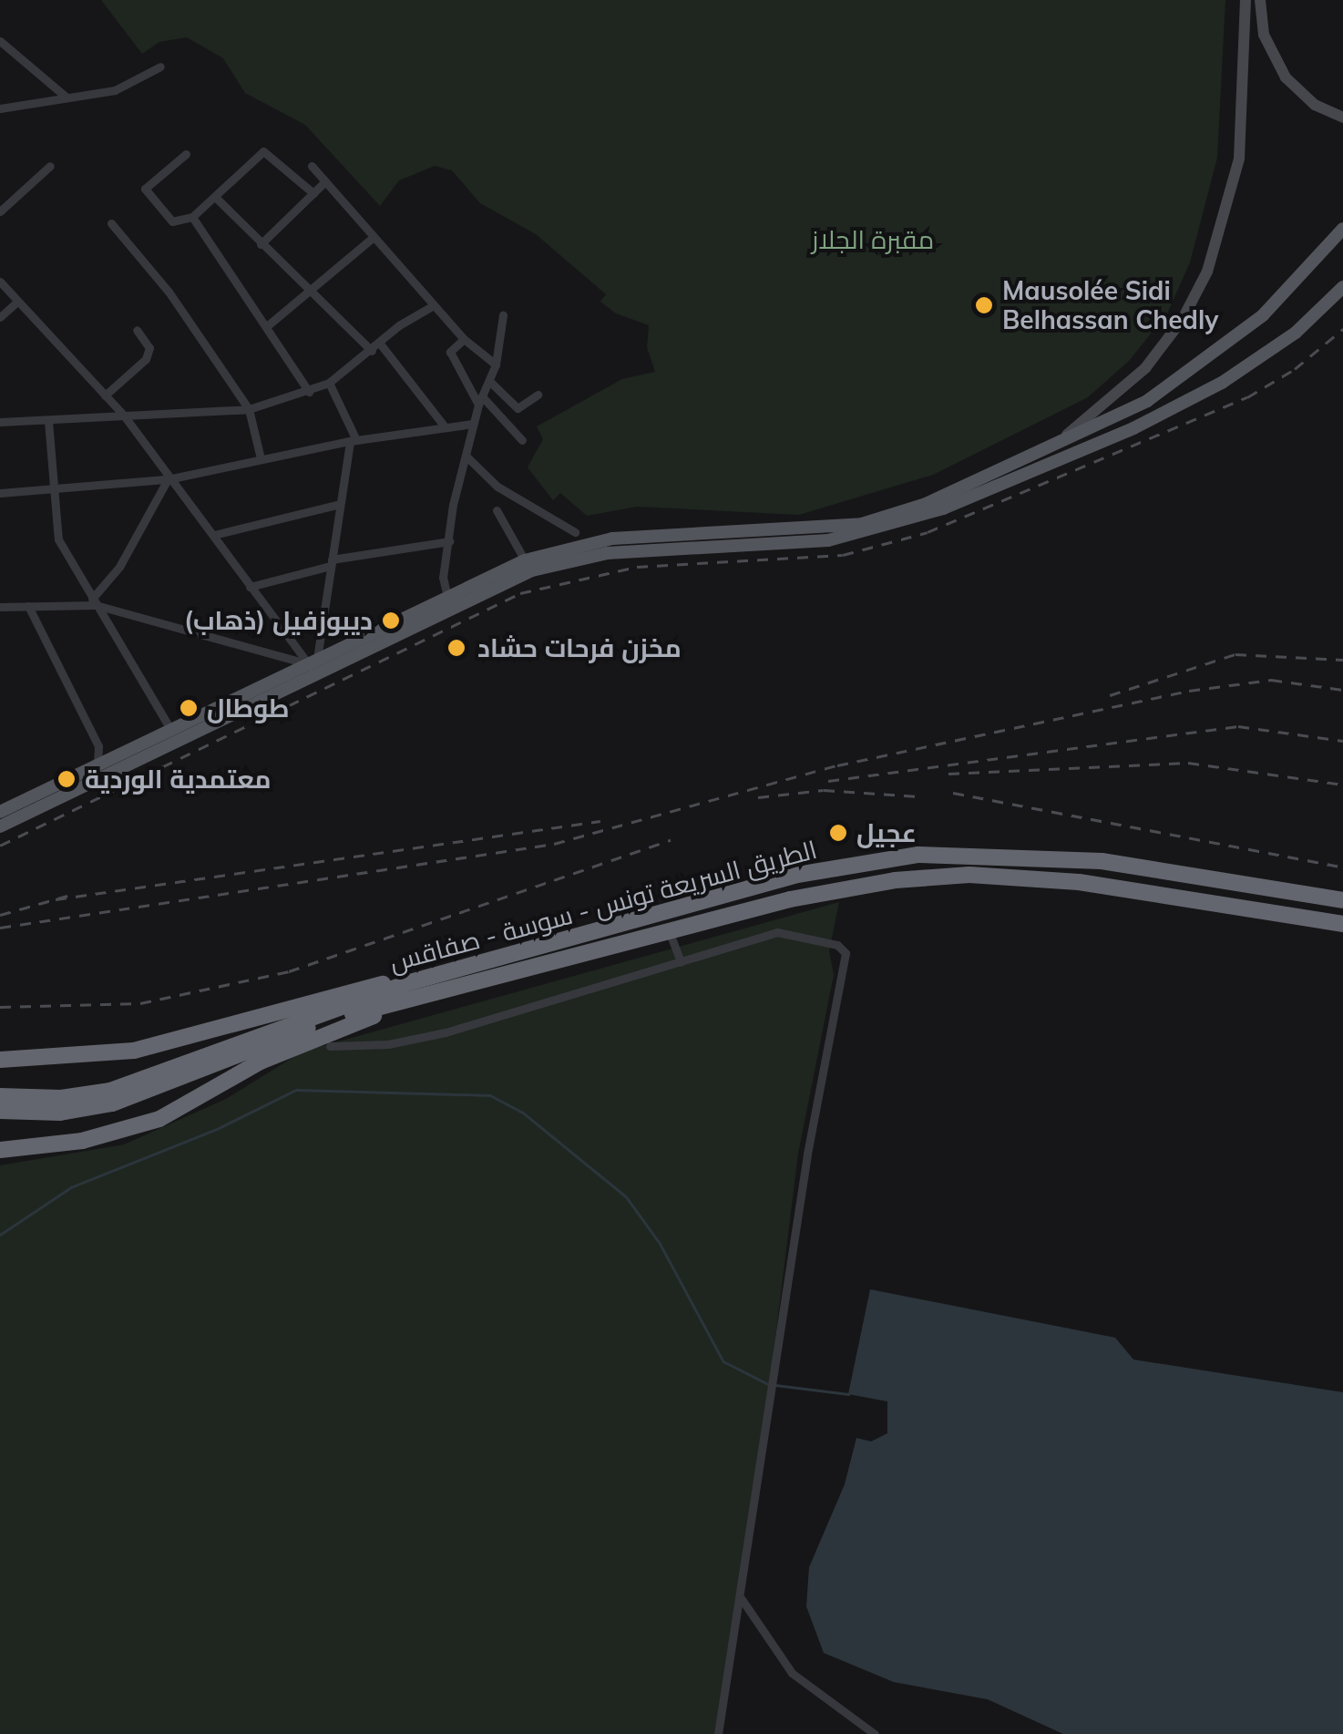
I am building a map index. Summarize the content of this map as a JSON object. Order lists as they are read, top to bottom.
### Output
{
  "streets": {
    "highway": ["الطريق السريعة تونس - سوسة - صفاقس"]
  },
  "parks": ["مقبرة الجلاز"],
  "places": [
    "Mausolée Sidi Belhassan Chedly",
    "ديبوزفيل (ذهاب)",
    "مخزن فرحات حشاد",
    "طوطال",
    "معتمدية الوردية",
    "عجيل"
  ]
}
